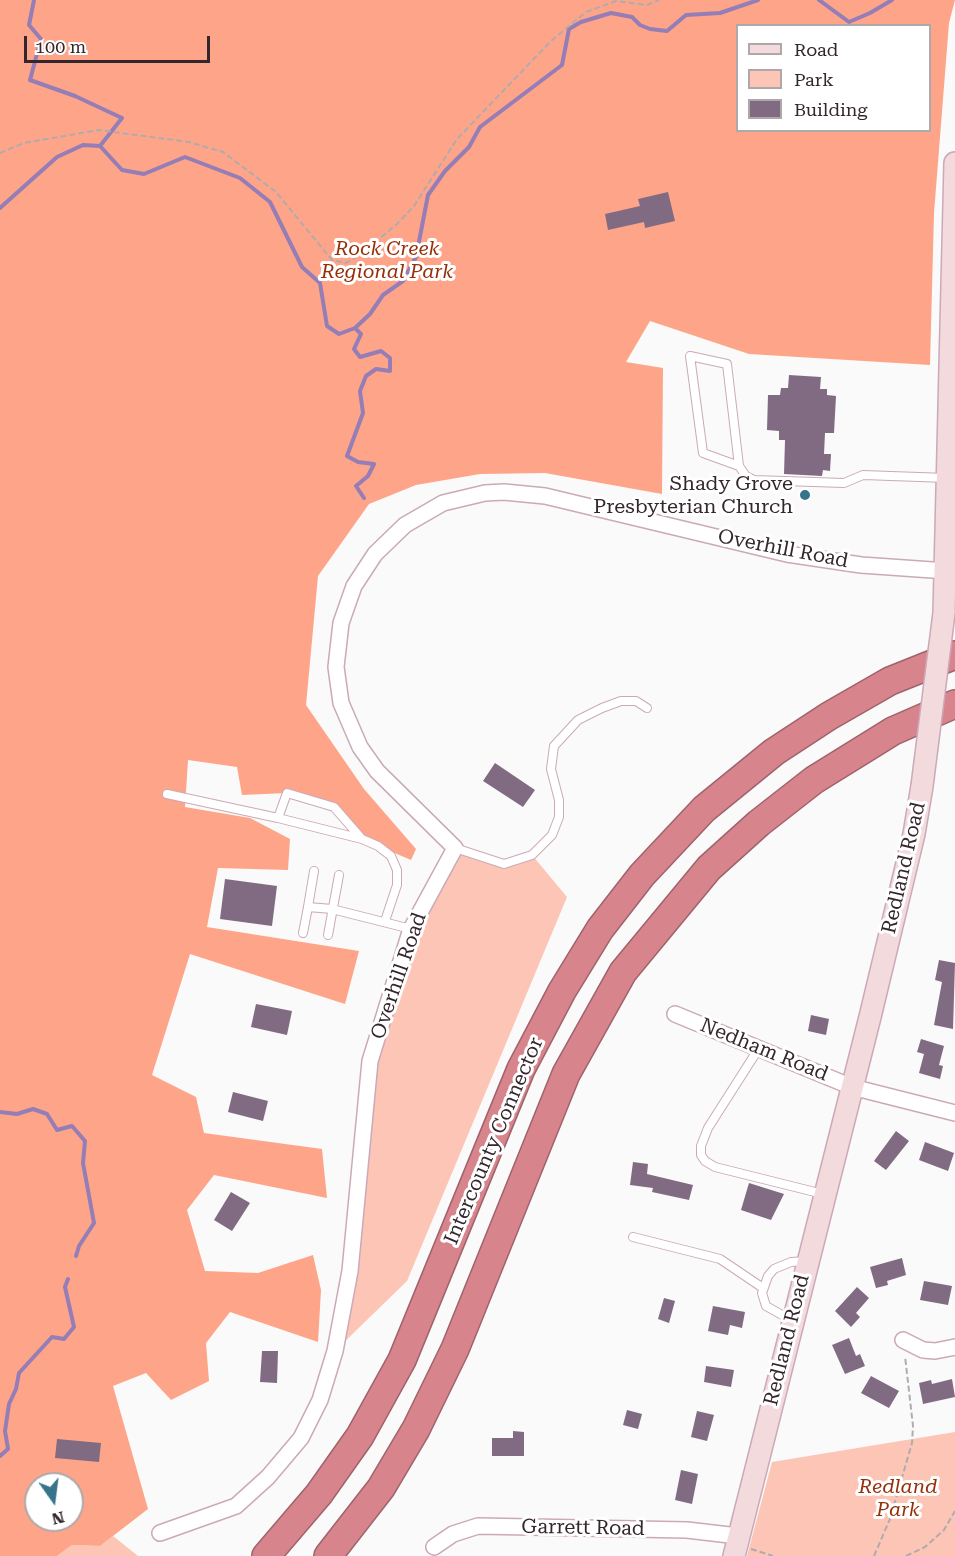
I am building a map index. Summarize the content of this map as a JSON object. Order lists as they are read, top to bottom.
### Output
{
  "streets": {
    "highway": ["Intercounty Connector"],
    "main road": ["Redland Road"],
    "street": ["Overhill Road", "Nedham Road", "Garrett Road"]
  },
  "crossings": [
    ["Overhill Road", "Redland Road"],
    ["Redland Road", "Nedham Road"],
    ["Redland Road", "Garrett Road"]
  ],
  "parks": ["Rock Creek Regional Park", "Redland Park"],
  "places": ["Shady Grove Presbyterian Church"],
  "legend": ["Road", "Park", "Building"],
  "scale_bar": "100 m",
  "north": "bottom"
}
